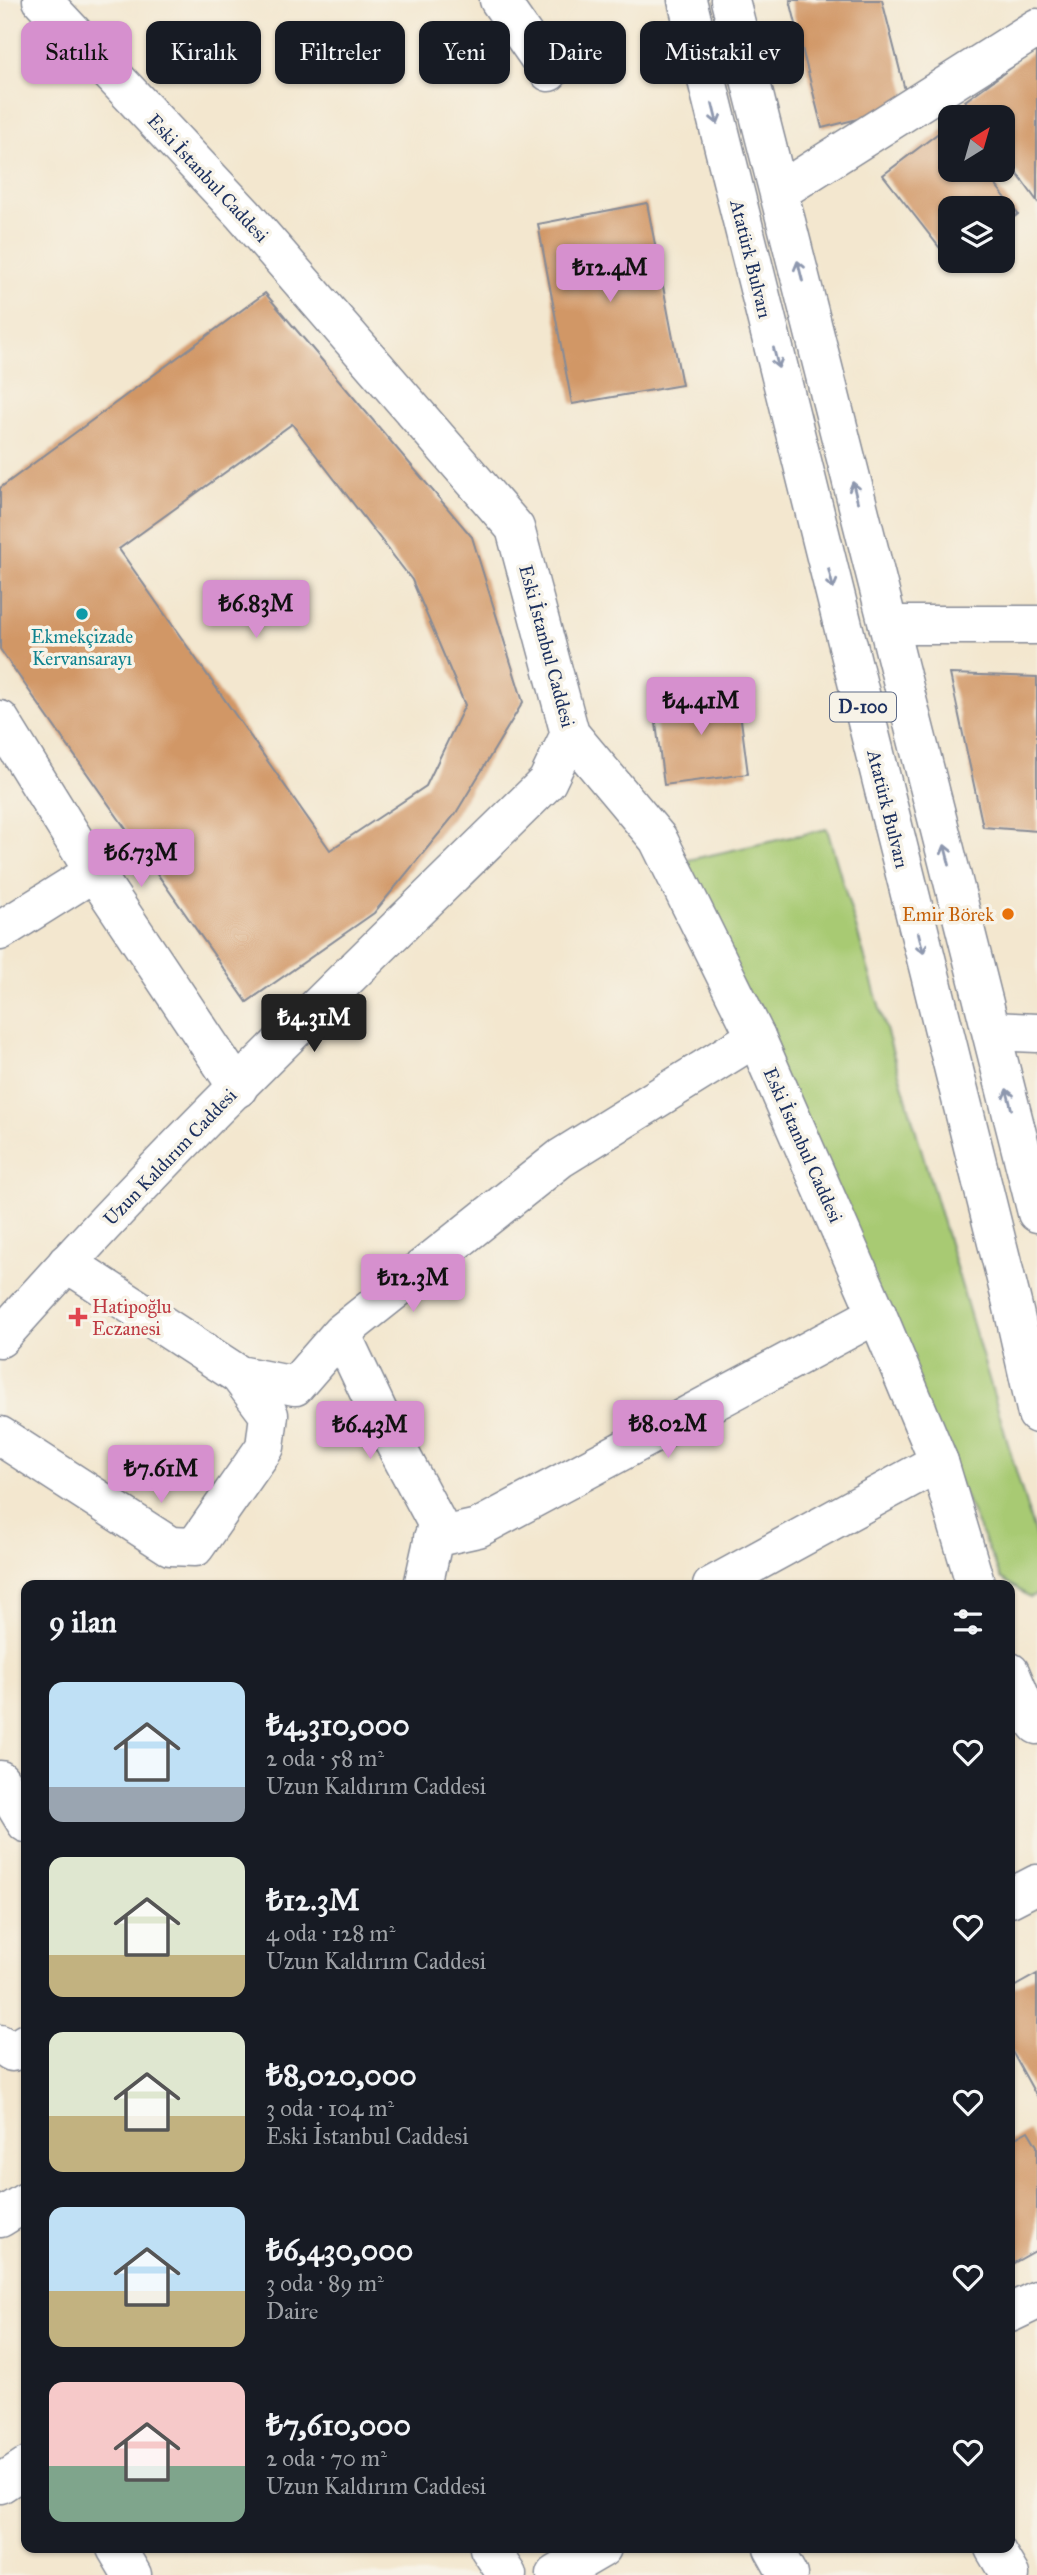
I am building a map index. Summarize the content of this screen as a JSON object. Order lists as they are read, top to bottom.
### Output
{
  "streets": {
    "main road": [
      "Eski İstanbul Caddesi",
      "Atatürk Bulvarı",
      "D-100",
      "Uzun Kaldırım Caddesi"
    ]
  },
  "crossings": [
    ["Eski İstanbul Caddesi", "Uzun Kaldırım Caddesi"]
  ],
  "places": {
    "other": ["Ekmekçizade Kervansarayı", "Emir Börek"],
    "health": ["Hatipoğlu Eczanesi"]
  },
  "north": "top right",
  "page": {
    "chip": [
      "Satılık",
      "Kiralık",
      "Filtreler",
      "Yeni",
      "Daire",
      "Müstakil ev"
    ],
    "price": [
      "₺12.4M",
      "₺6.83M",
      "₺4.41M",
      "₺6.73M",
      "₺4.31M",
      "₺12.3M",
      "₺8.02M",
      "₺6.43M",
      "₺7.61M"
    ],
    "heading": "9 ilan",
    "list": [
      {
        "name": "₺4,310,000",
        "note": "2 oda · 58 m² · Uzun Kaldırım Caddesi"
      },
      {
        "name": "₺12.3M",
        "note": "4 oda · 128 m² · Uzun Kaldırım Caddesi"
      },
      {
        "name": "₺8,020,000",
        "note": "3 oda · 104 m² · Eski İstanbul Caddesi"
      },
      {
        "name": "₺6,430,000",
        "note": "3 oda · 89 m² · Daire"
      },
      {
        "name": "₺7,610,000",
        "note": "2 oda · 70 m² · Uzun Kaldırım Caddesi"
      }
    ]
  }
}
